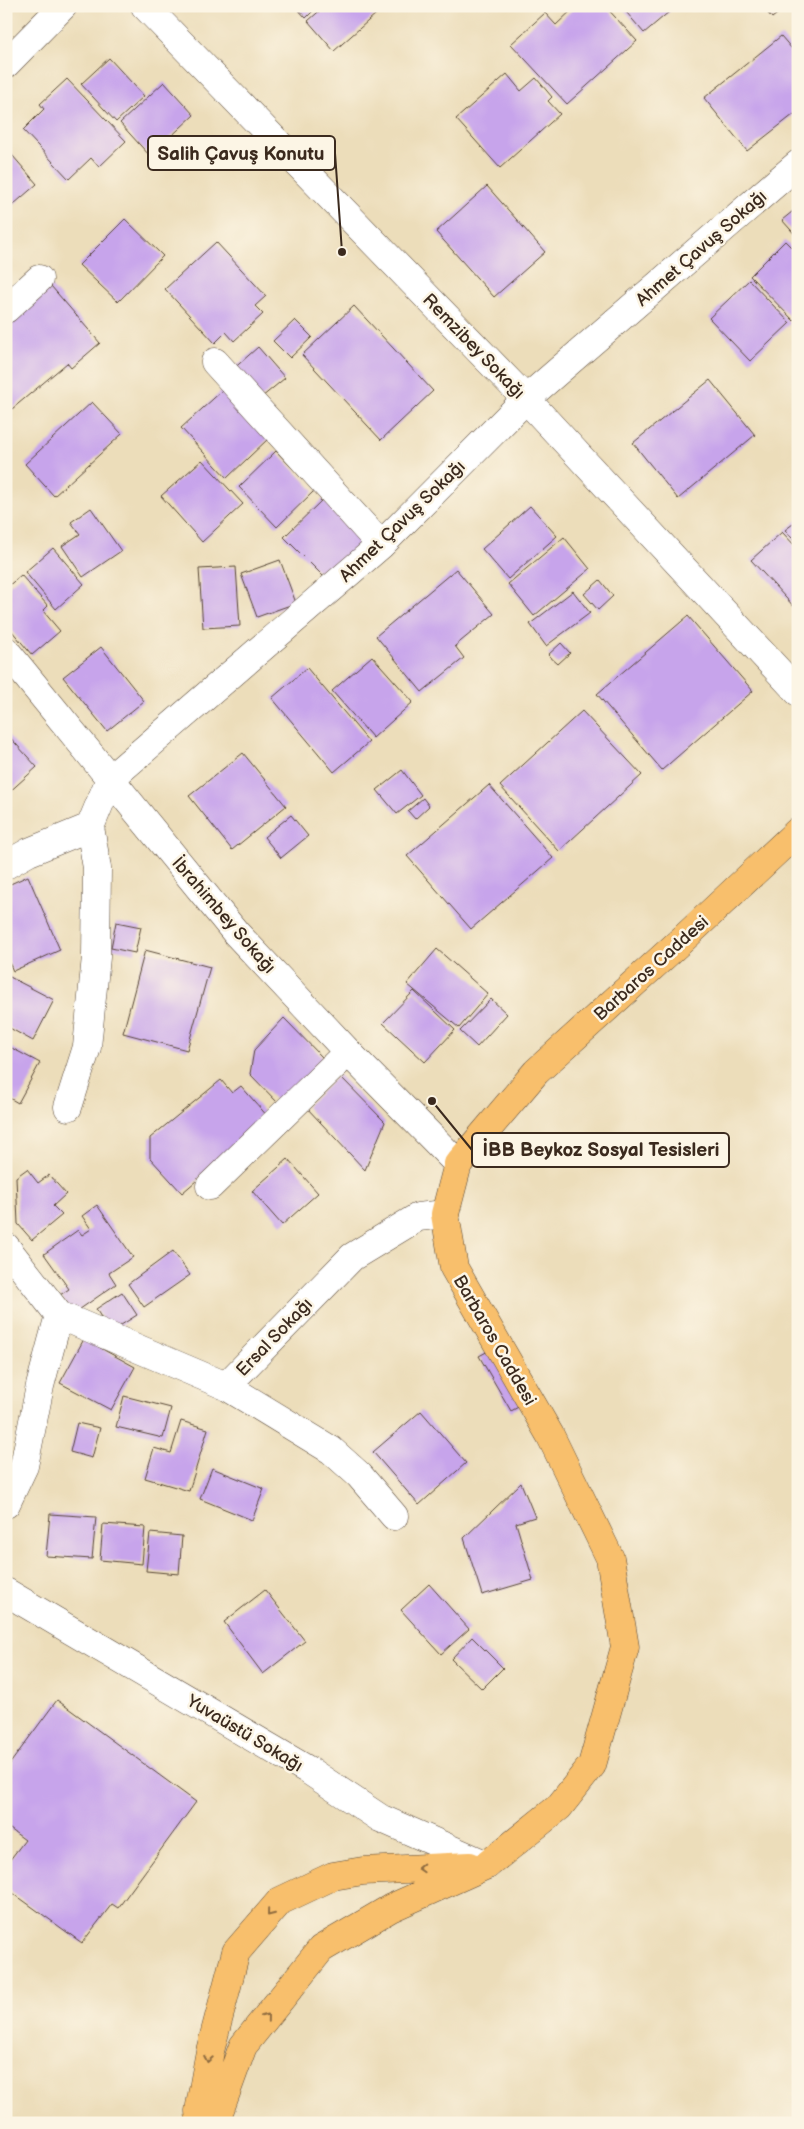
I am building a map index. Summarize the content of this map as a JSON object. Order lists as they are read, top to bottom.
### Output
{
  "streets": {
    "main road": ["Barbaros Caddesi"],
    "street": [
      "Ahmet Çavuş Sokağı",
      "Remzibey Sokağı",
      "İbrahimbey Sokağı",
      "Ersal Sokağı",
      "Yuvaüstü Sokağı"
    ]
  },
  "crossings": [
    ["Ahmet Çavuş Sokağı", "Remzibey Sokağı"],
    ["Ahmet Çavuş Sokağı", "İbrahimbey Sokağı"],
    ["İbrahimbey Sokağı", "Barbaros Caddesi"],
    ["Barbaros Caddesi", "Ersal Sokağı"],
    ["Barbaros Caddesi", "Yuvaüstü Sokağı"]
  ],
  "places": ["Salih Çavuş Konutu", "İBB Beykoz Sosyal Tesisleri"]
}
